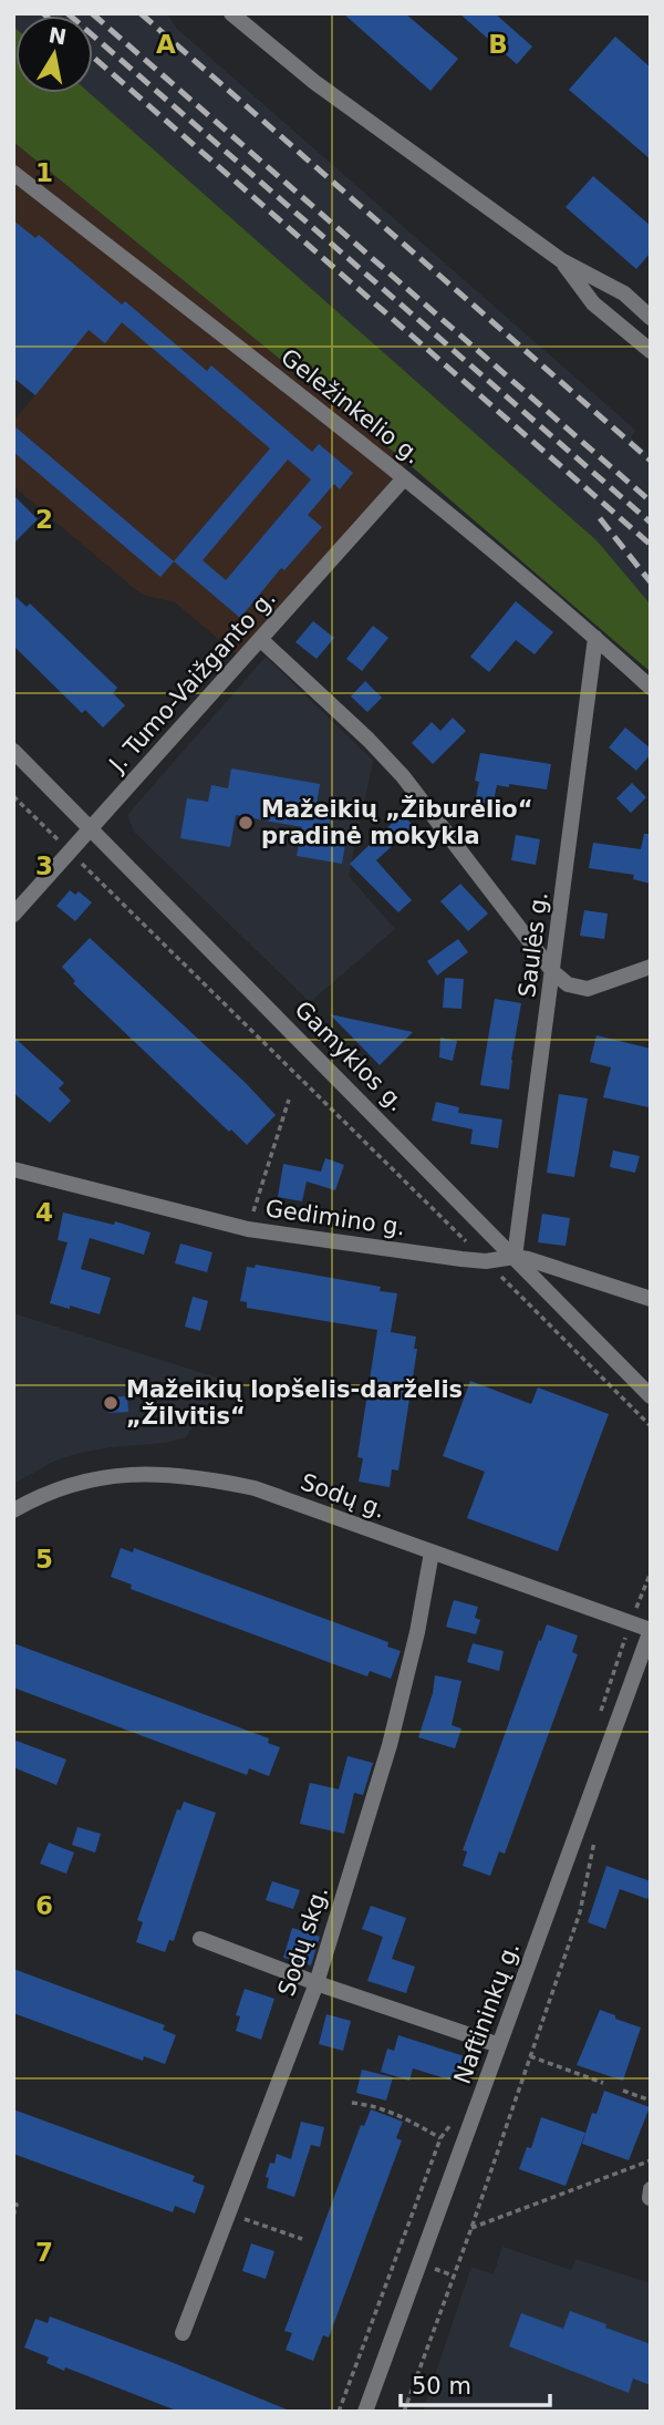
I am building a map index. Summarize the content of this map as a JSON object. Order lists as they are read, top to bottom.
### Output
{
  "streets": {
    "street": [
      "Geležinkelio g.",
      "J. Tumo-Vaižganto g.",
      "Saulės g.",
      "Gamyklos g.",
      "Gedimino g.",
      "Sodų g.",
      "Sodų skg.",
      "Naftininkų g."
    ]
  },
  "crossings": [
    ["Geležinkelio g.", "J. Tumo-Vaižganto g."],
    ["Geležinkelio g.", "Saulės g."],
    ["J. Tumo-Vaižganto g.", "Gamyklos g."],
    ["Saulės g.", "Gamyklos g."],
    ["Saulės g.", "Gedimino g."],
    ["Gamyklos g.", "Gedimino g."],
    ["Sodų g.", "Sodų skg."],
    ["Sodų g.", "Naftininkų g."]
  ],
  "places": ["Mažeikių „Žiburėlio“ pradinė mokykla", "Mažeikių lopšelis-darželis „Žilvitis“"],
  "scale_bar": "50 m",
  "north": "top",
  "grid": {
    "columns": ["A", "B"],
    "rows": [
      "1",
      "2",
      "3",
      "4",
      "5",
      "6",
      "7"
    ]
  }
}
